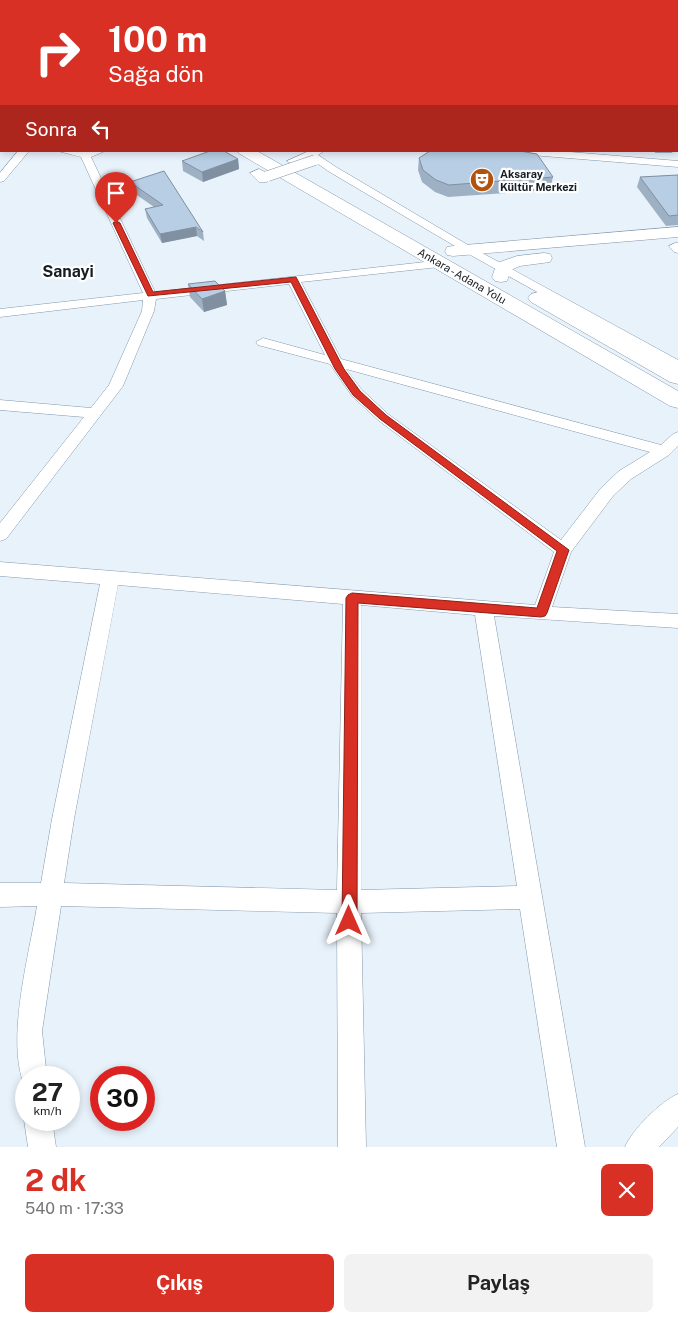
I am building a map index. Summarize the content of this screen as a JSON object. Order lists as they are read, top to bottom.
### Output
{
  "streets": {
    "highway": ["Ankara - Adana Yolu"]
  },
  "districts": ["Sanayi"],
  "places": {
    "theatre": ["Aksaray Kültür Merkezi"]
  },
  "page": {
    "turn": ["100 m", "Sağa dön"],
    "then": "Sonra",
    "speed": "27 km/h",
    "limit": "30",
    "heading": ["2 dk", "540 m · 17:33"],
    "buttons": ["Çıkış", "Paylaş"]
  }
}
